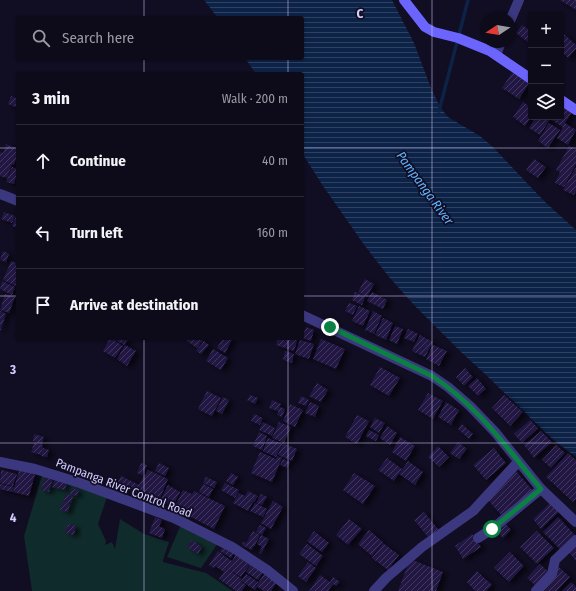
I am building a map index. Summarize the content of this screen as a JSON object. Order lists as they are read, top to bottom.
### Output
{
  "streets": {
    "street": ["Pampanga River Control Road"]
  },
  "water": ["Pampanga River"],
  "north": "left",
  "page": {
    "map_buttons": ["+", "−"],
    "search": "Search here",
    "heading": ["3 min", "Walk · 200 m"],
    "list": [
      ["Continue", "40 m"],
      ["Turn left", "160 m"],
      "Arrive at destination"
    ]
  },
  "grid": {
    "columns": ["C"],
    "rows": ["3", "4"]
  }
}
